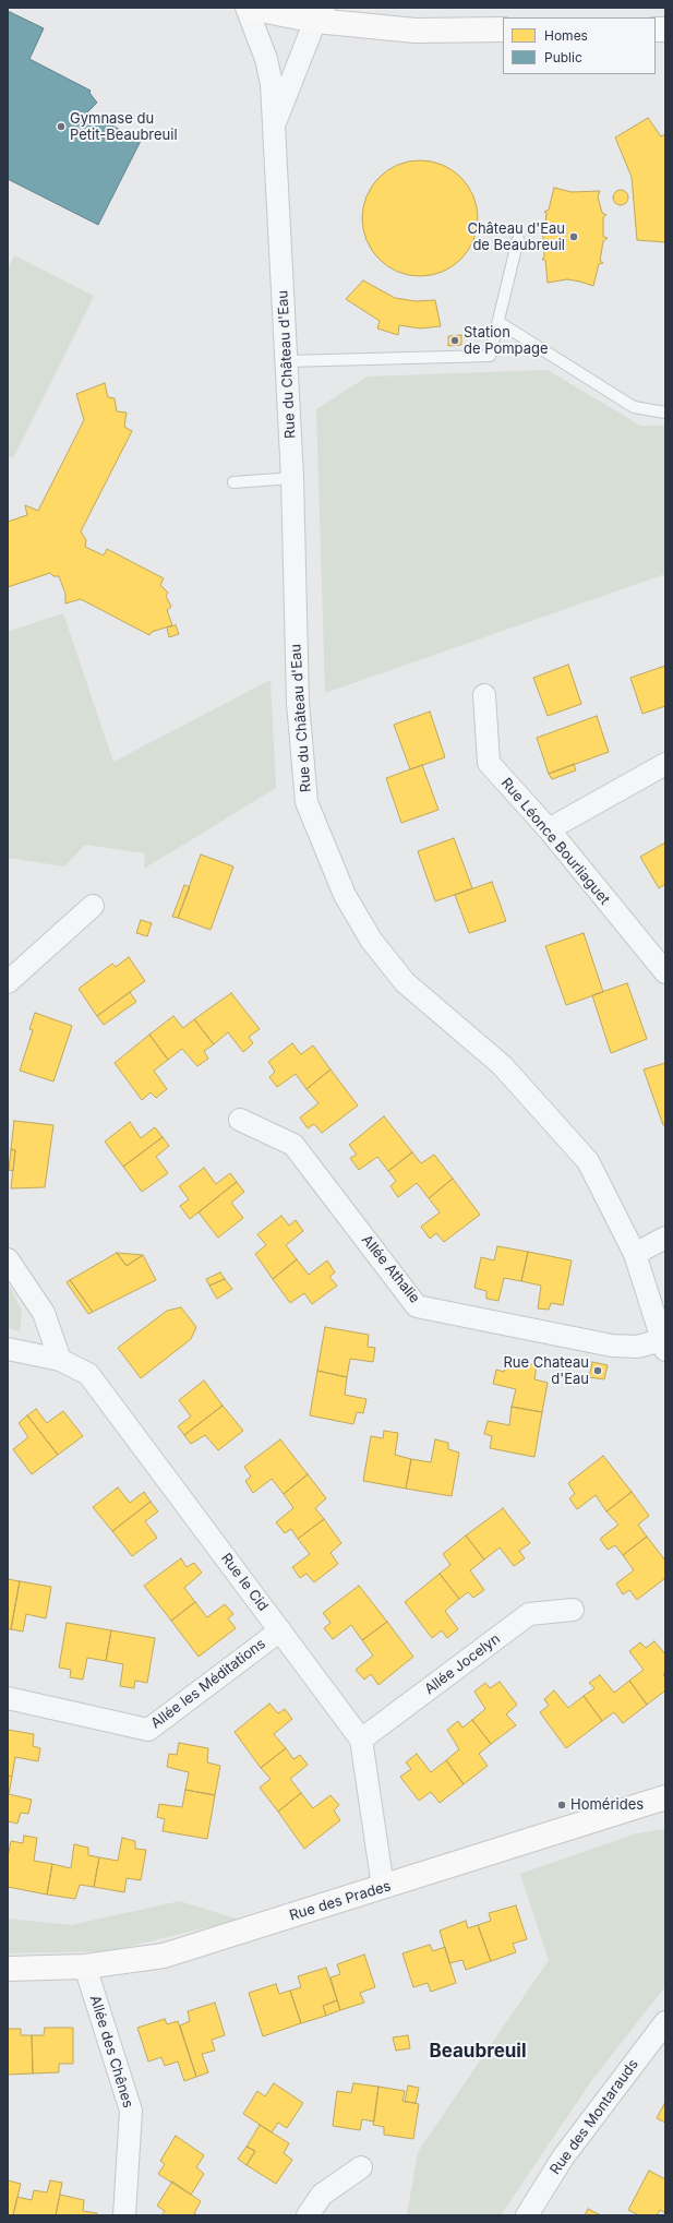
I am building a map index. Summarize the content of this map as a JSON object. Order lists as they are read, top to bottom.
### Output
{
  "streets": {
    "street": [
      "Rue du Château d'Eau",
      "Rue Léonce Bourliaguet",
      "Allée Athalie",
      "Rue le Cid",
      "Allée Jocelyn",
      "Allée les Méditations",
      "Rue des Prades",
      "Allée des Chênes",
      "Rue des Montarauds"
    ]
  },
  "crossings": [
    ["Rue du Château d'Eau", "Allée Athalie"],
    ["Rue le Cid", "Allée Jocelyn"],
    ["Rue le Cid", "Allée les Méditations"],
    ["Rue le Cid", "Rue des Prades"],
    ["Rue des Prades", "Allée des Chênes"]
  ],
  "districts": ["Beaubreuil"],
  "places": [
    "Gymnase du Petit-Beaubreuil",
    "Château d'Eau de Beaubreuil",
    "Station de Pompage",
    "Rue Chateau d'Eau",
    "Homérides"
  ],
  "legend": ["Homes", "Public"]
}
